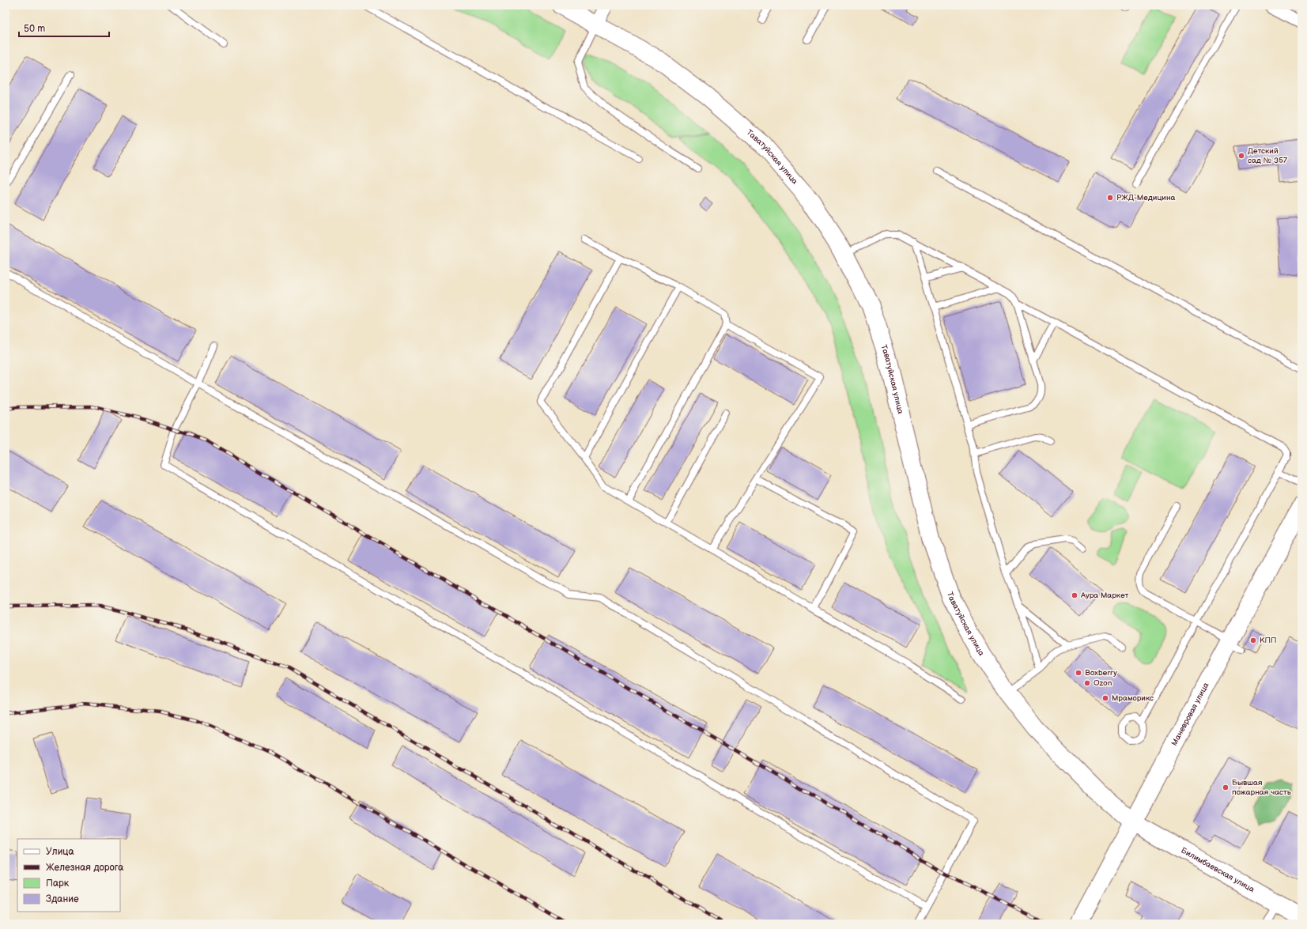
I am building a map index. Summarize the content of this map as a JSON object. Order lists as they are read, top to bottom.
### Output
{
  "streets": {
    "main road": ["Таватуйская улица", "Маневровая улица", "Билимбаевская улица"]
  },
  "crossings": [
    ["Таватуйская улица", "Маневровая улица"],
    ["Таватуйская улица", "Билимбаевская улица"],
    ["Маневровая улица", "Билимбаевская улица"]
  ],
  "places": [
    "Детский сад № 357",
    "РЖД-Медицина",
    "Аура Маркет",
    "КПП",
    "Boxberry",
    "Ozon",
    "Мраморикс",
    "Бывшая пожарная часть"
  ],
  "legend": [
    "Улица",
    "Железная дорога",
    "Парк",
    "Здание"
  ],
  "scale_bar": "50 m"
}
